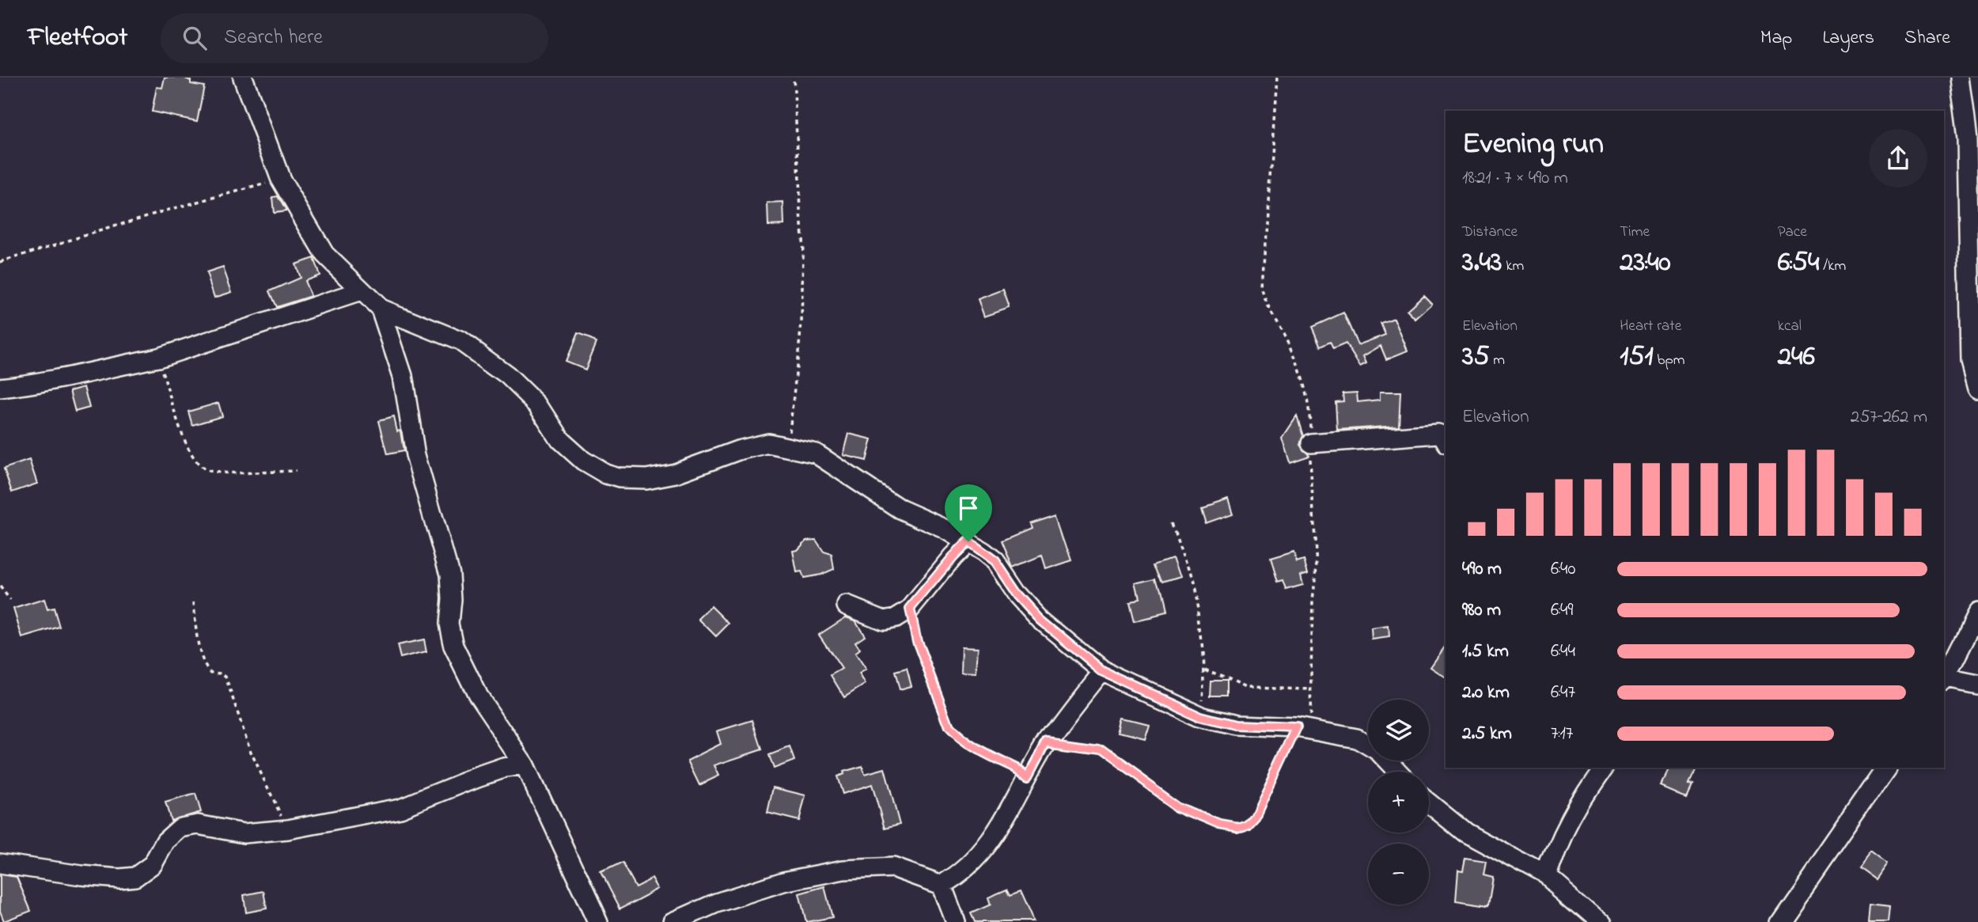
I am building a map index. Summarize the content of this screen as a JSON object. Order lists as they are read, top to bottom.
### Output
{
  "page": {
    "header": "Fleetfoot",
    "search": "Search here",
    "nav": ["Map", "Layers", "Share"],
    "heading": ["Evening run", "18:21 · 7 × 490 m"],
    "stats": [
      ["Distance", "3.43 km"],
      ["Time", "23:40"],
      ["Pace", "6:54 /km"],
      ["Elevation", "35 m"],
      ["Heart rate", "151 bpm"],
      ["kcal", "246"]
    ],
    "chart": ["Elevation", "257–262 m"],
    "list": [
      {
        "name": "490 m",
        "note": "6:40"
      },
      {
        "name": "980 m",
        "note": "6:49"
      },
      {
        "name": "1.5 km",
        "note": "6:44"
      },
      {
        "name": "2.0 km",
        "note": "6:47"
      },
      {
        "name": "2.5 km",
        "note": "7:17"
      }
    ],
    "map_buttons": ["+", "−"]
  }
}
